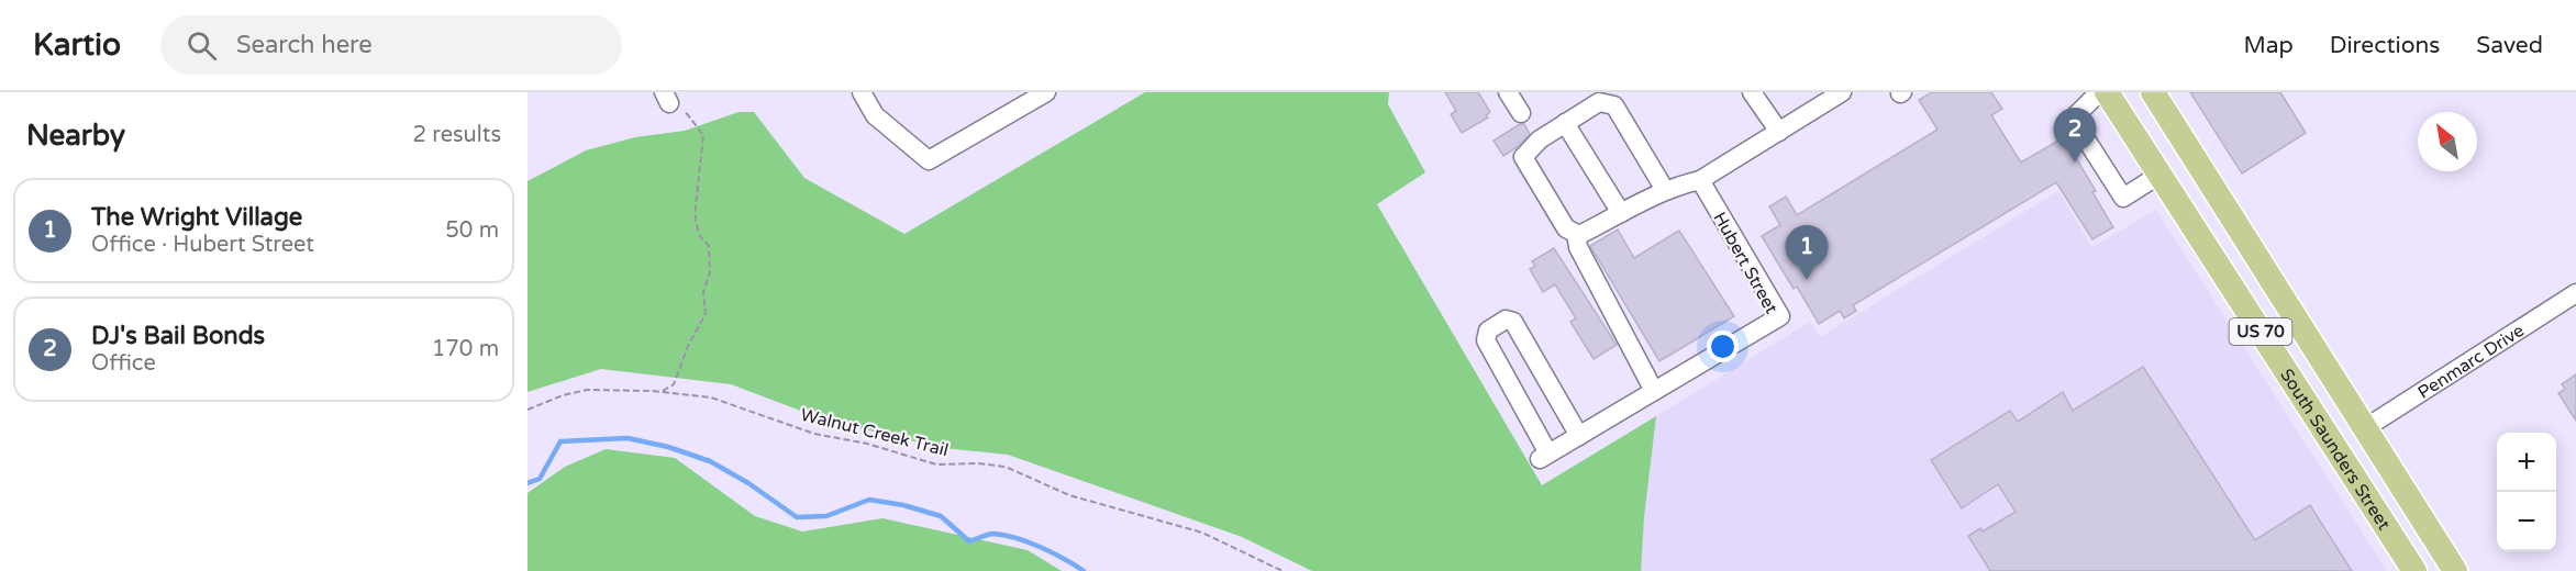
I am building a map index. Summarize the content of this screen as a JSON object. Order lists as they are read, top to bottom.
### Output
{
  "streets": {
    "main road": ["US 70", "South Saunders Street"],
    "street": ["Hubert Street", "Penmarc Drive"],
    "path": ["Walnut Creek Trail"]
  },
  "crossings": [
    ["Penmarc Drive", "South Saunders Street"]
  ],
  "north": "top left",
  "page": {
    "header": "Kartio",
    "search": "Search here",
    "nav": ["Map", "Directions", "Saved"],
    "heading": ["Nearby", "2 results"],
    "pins": ["2", "1"],
    "list": [
      {
        "mark": "1",
        "name": "The Wright Village",
        "note": "Office · Hubert Street",
        "value": "50 m"
      },
      {
        "mark": "2",
        "name": "DJ's Bail Bonds",
        "note": "Office",
        "value": "170 m"
      }
    ],
    "map_buttons": ["+", "−"]
  }
}
